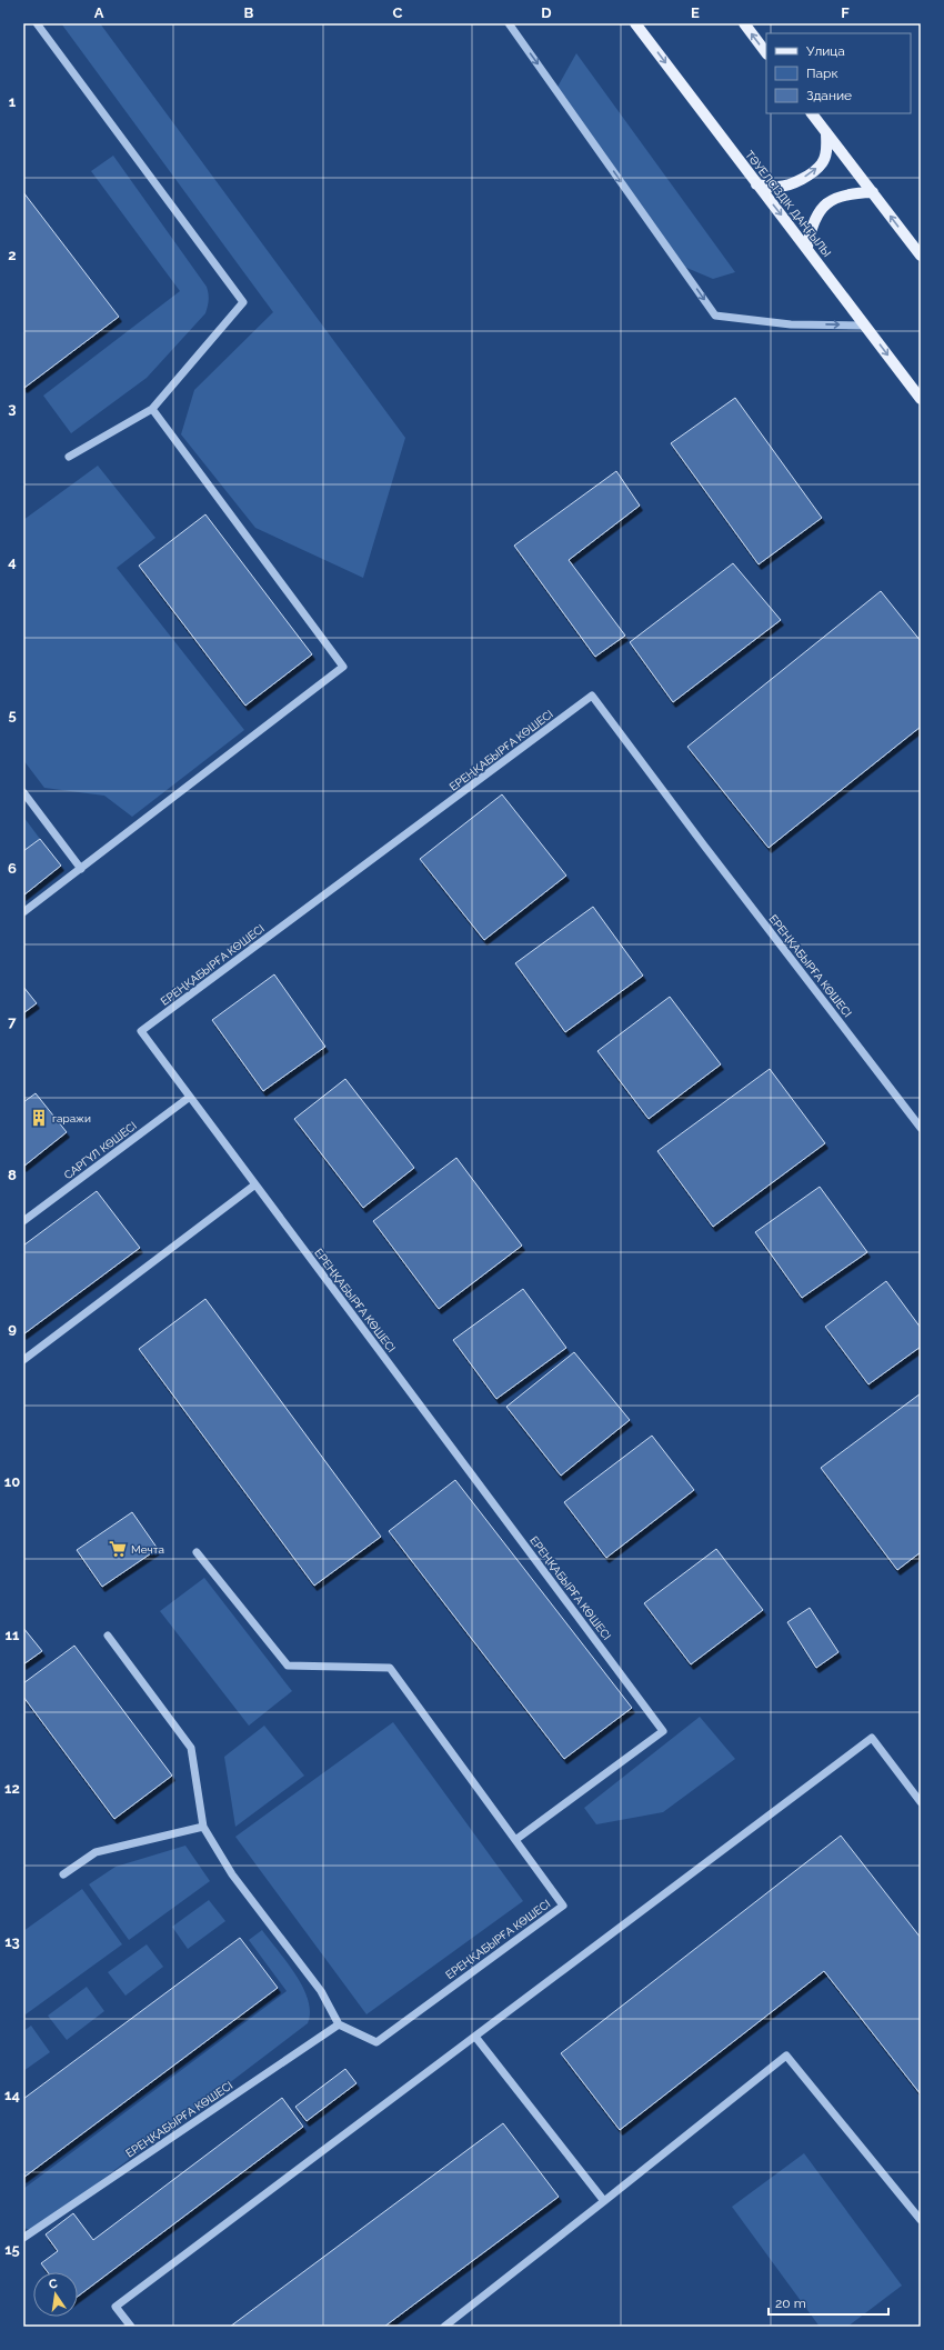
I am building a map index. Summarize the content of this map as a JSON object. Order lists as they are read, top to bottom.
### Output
{
  "streets": {
    "main road": ["ТӘУЕЛСІЗДІК ДАҢҒЫЛЫ"],
    "street": ["ЕРЕҢҚАБЫРҒА КӨШЕСІ", "САРГҮЛ КӨШЕСІ"]
  },
  "crossings": [
    ["ЕРЕҢҚАБЫРҒА КӨШЕСІ", "САРГҮЛ КӨШЕСІ"]
  ],
  "places": {
    "building": ["гаражи"],
    "supermarket": ["Мечта"]
  },
  "legend": ["Улица", "Парк", "Здание"],
  "scale_bar": "20 m",
  "north": "top",
  "grid": {
    "columns": [
      "A",
      "B",
      "C",
      "D",
      "E",
      "F"
    ],
    "rows": [
      "1",
      "2",
      "3",
      "4",
      "5",
      "6",
      "7",
      "8",
      "9",
      "10",
      "11",
      "12",
      "13",
      "14",
      "15"
    ]
  }
}
